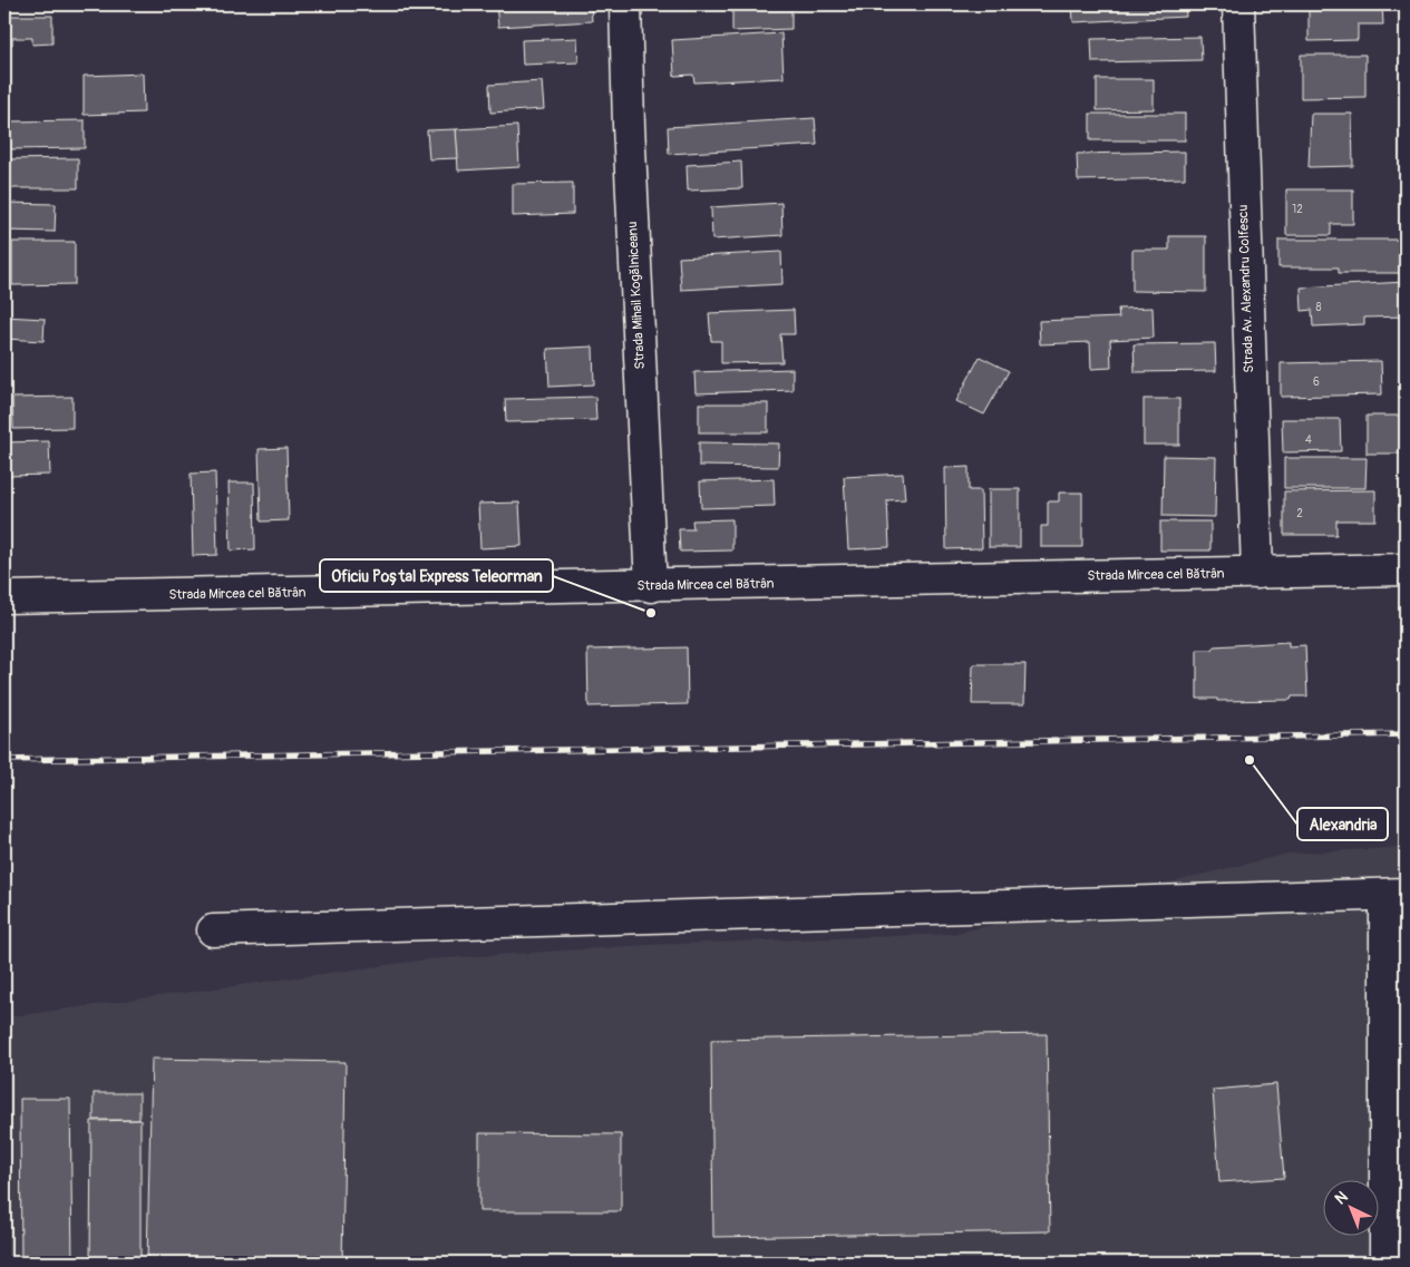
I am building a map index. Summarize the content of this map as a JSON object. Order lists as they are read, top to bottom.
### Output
{
  "streets": {
    "street": ["Strada Av. Alexandru Colfescu", "Strada Mihail Kogălniceanu", "Strada Mircea cel Bătrân"]
  },
  "crossings": [
    ["Strada Av. Alexandru Colfescu", "Strada Mircea cel Bătrân"],
    ["Strada Mihail Kogălniceanu", "Strada Mircea cel Bătrân"]
  ],
  "places": ["Oficiu Poștal Express Teleorman", "Alexandria"],
  "house_numbers": [
    "12",
    "8",
    "6",
    "4",
    "2"
  ],
  "north": "top left"
}
